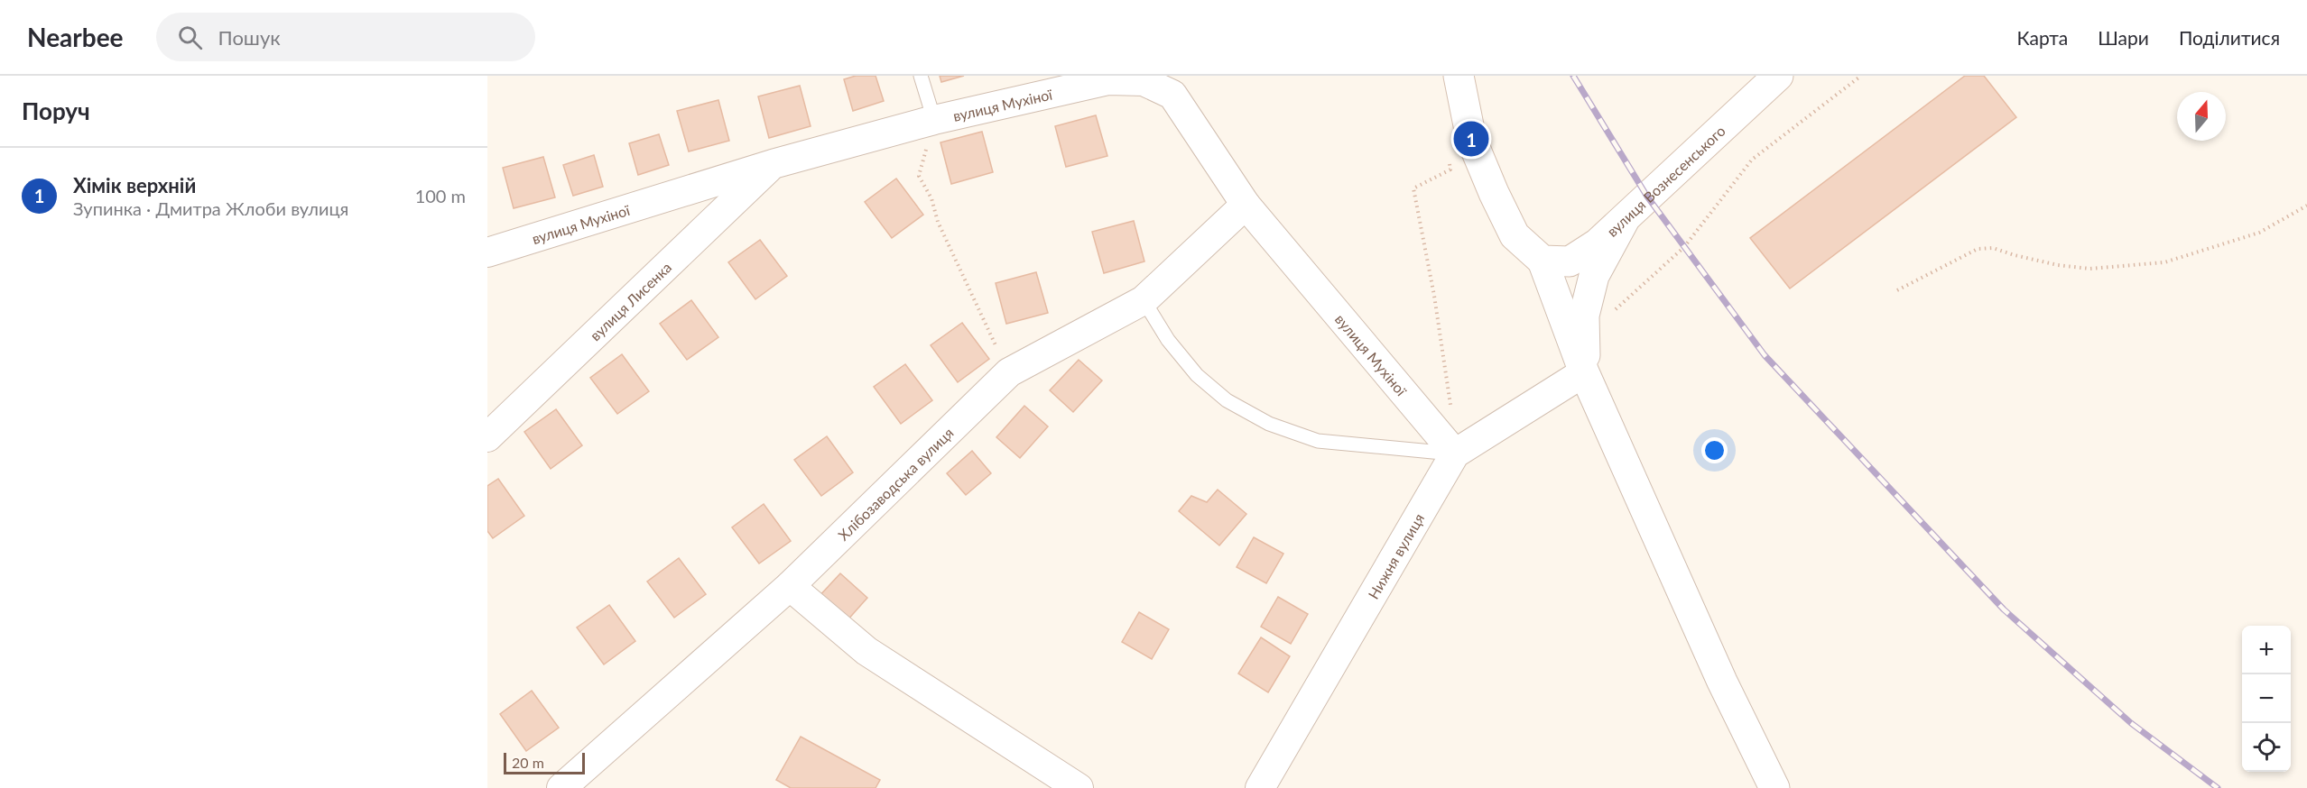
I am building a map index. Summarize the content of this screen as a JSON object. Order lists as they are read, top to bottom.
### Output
{
  "streets": {
    "street": [
      "вулиця Мухіної",
      "вулиця Вознесенського",
      "вулиця Лисенка",
      "Хлібозаводська вулиця",
      "Нижня вулиця"
    ]
  },
  "crossings": [
    ["вулиця Мухіної", "вулиця Лисенка"],
    ["вулиця Мухіної", "Хлібозаводська вулиця"],
    ["вулиця Мухіної", "Нижня вулиця"]
  ],
  "scale_bar": "20 m",
  "north": "top",
  "page": {
    "header": "Nearbee",
    "search": "Пошук",
    "nav": ["Карта", "Шари", "Поділитися"],
    "heading": "Поруч",
    "pins": "1",
    "list": [
      {
        "mark": "1",
        "name": "Хімік верхній",
        "note": "Зупинка · Дмитра Жлоби вулиця",
        "value": "100 m"
      }
    ],
    "map_buttons": ["+", "−"],
    "scale": "20 m"
  }
}
